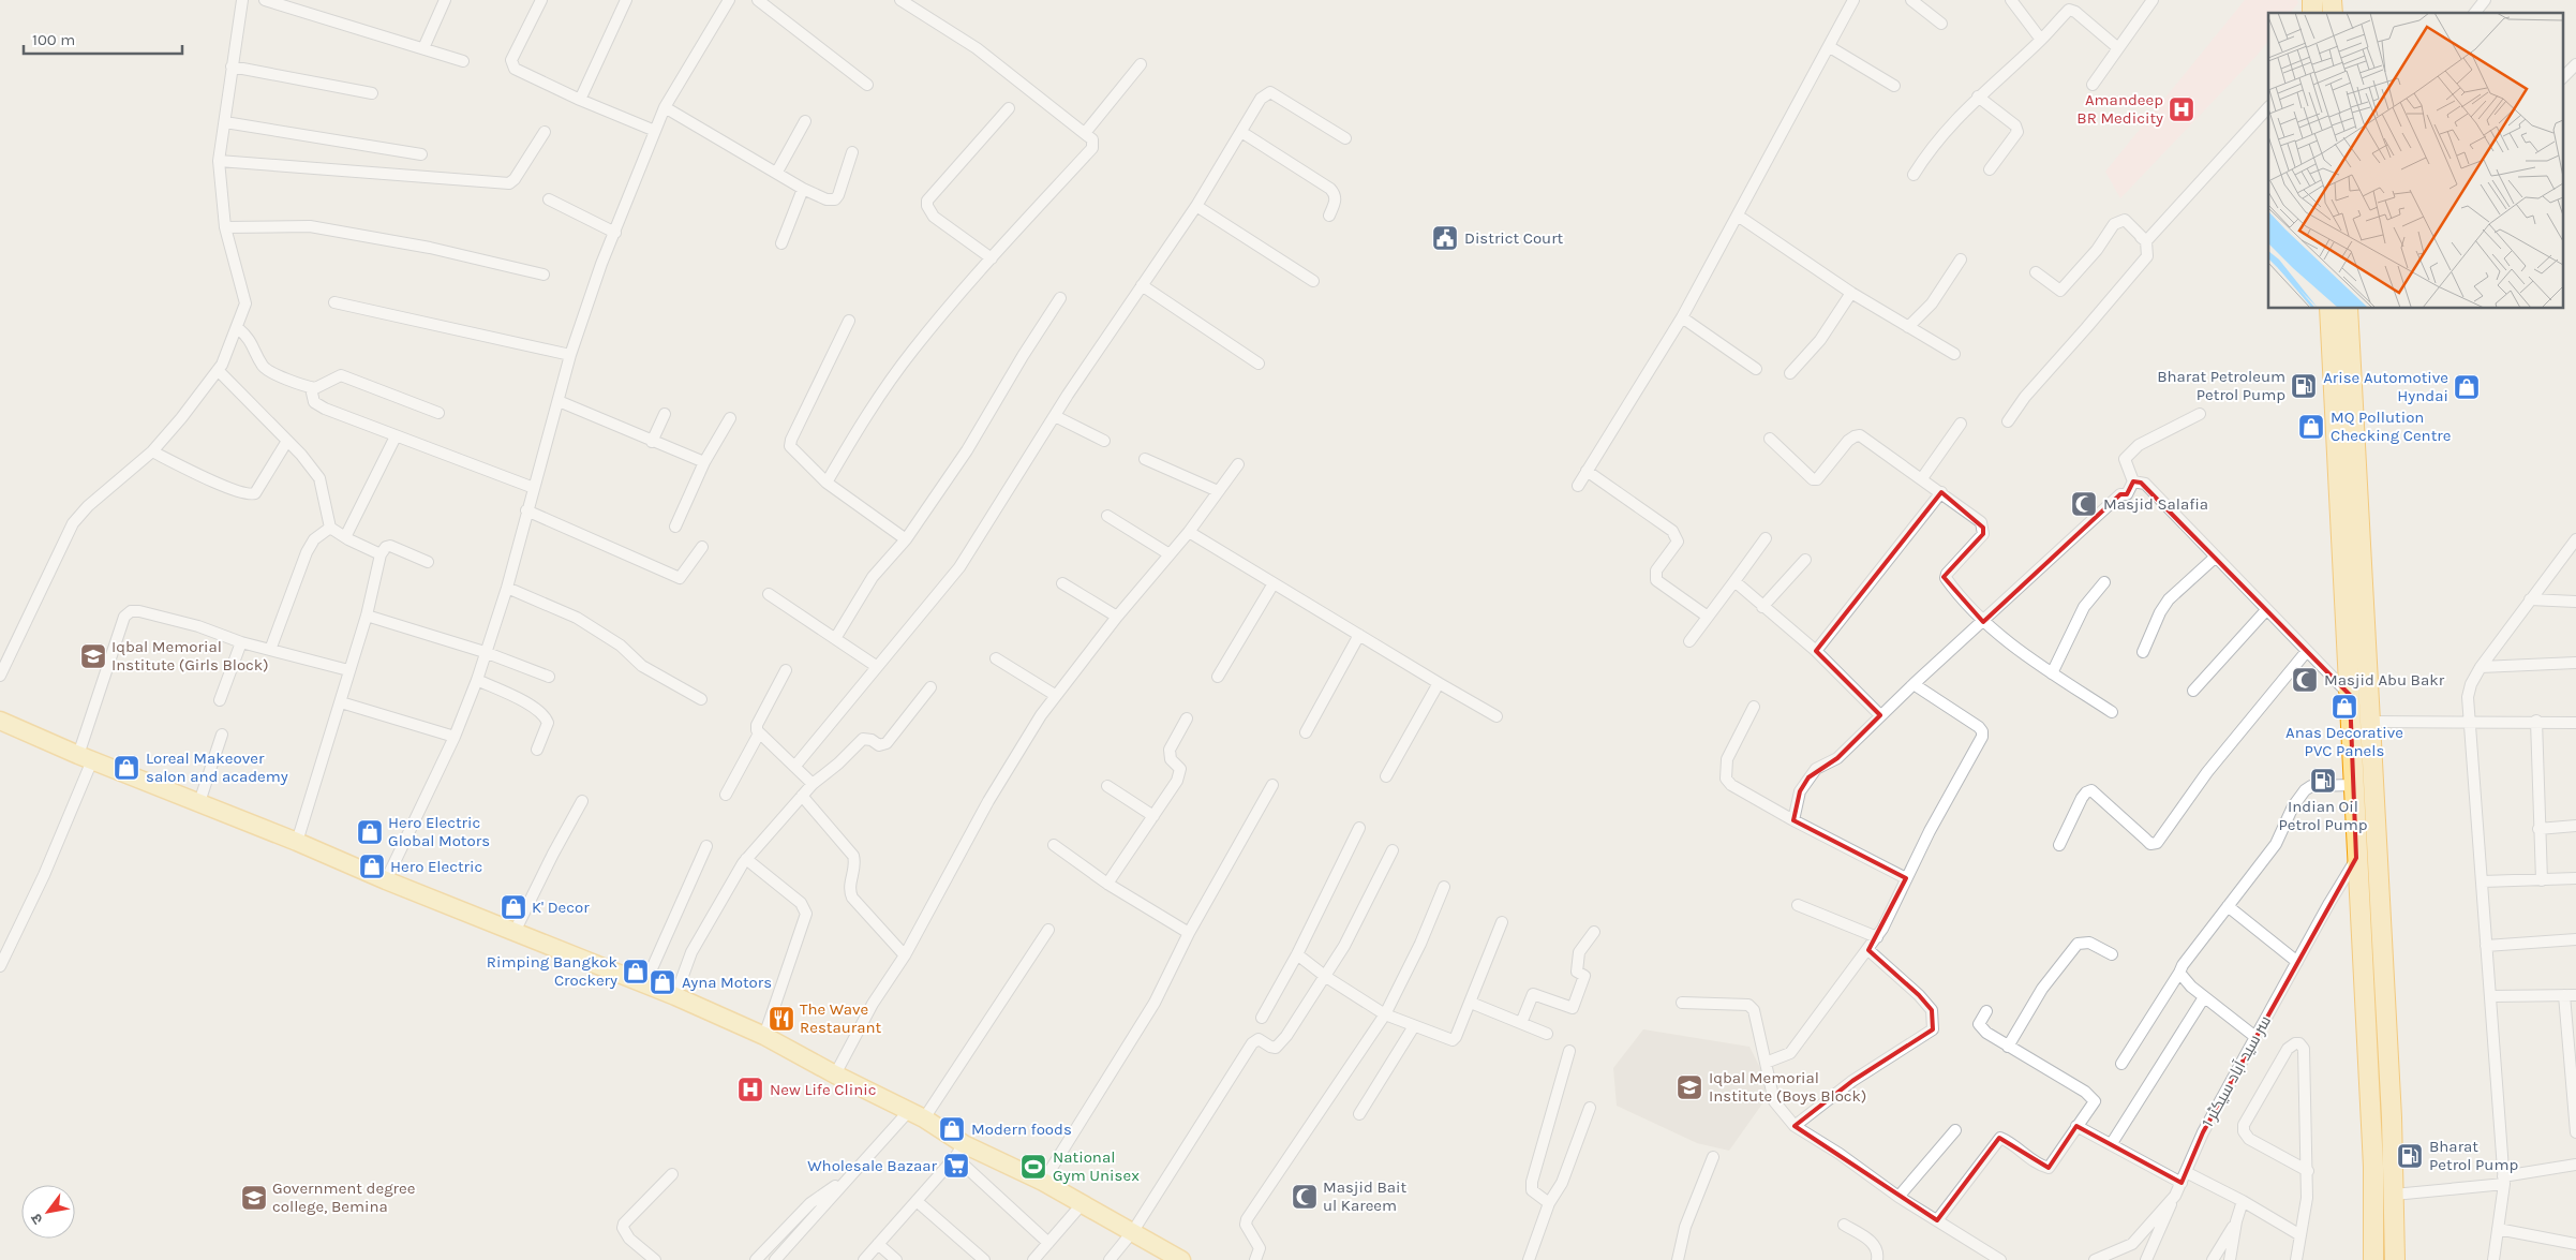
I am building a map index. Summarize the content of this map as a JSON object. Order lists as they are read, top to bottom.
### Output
{
  "streets": {
    "street": ["سر سید آباد سیکٹر 1"]
  },
  "places": {
    "hospital": ["Amandeep BR Medicity", "New Life Clinic"],
    "public building": ["District Court"],
    "fuel station": ["Bharat Petroleum Petrol Pump", "Indian Oil Petrol Pump", "Bharat Petrol Pump"],
    "shop": [
      "Arise Automotive Hyndai",
      "MQ Pollution Checking Centre",
      "Anas Decorative PVC Panels",
      "Loreal Makeover salon and academy",
      "Hero Electric Global Motors",
      "Hero Electric",
      "K' Decor",
      "Rimping Bangkok Crockery",
      "Ayna Motors",
      "Modern foods"
    ],
    "mosque": ["Masjid Salafia", "Masjid Abu Bakr", "Masjid Bait ul Kareem"],
    "school or university": ["Iqbal Memorial Institute (Girls Block)", "Iqbal Memorial Institute (Boys Block)", "Government degree college, Bemina"],
    "restaurant": ["The Wave Restaurant"],
    "supermarket": ["Wholesale Bazaar"],
    "sports": ["National Gym Unisex"]
  },
  "scale_bar": "100 m",
  "north": "bottom left"
}
